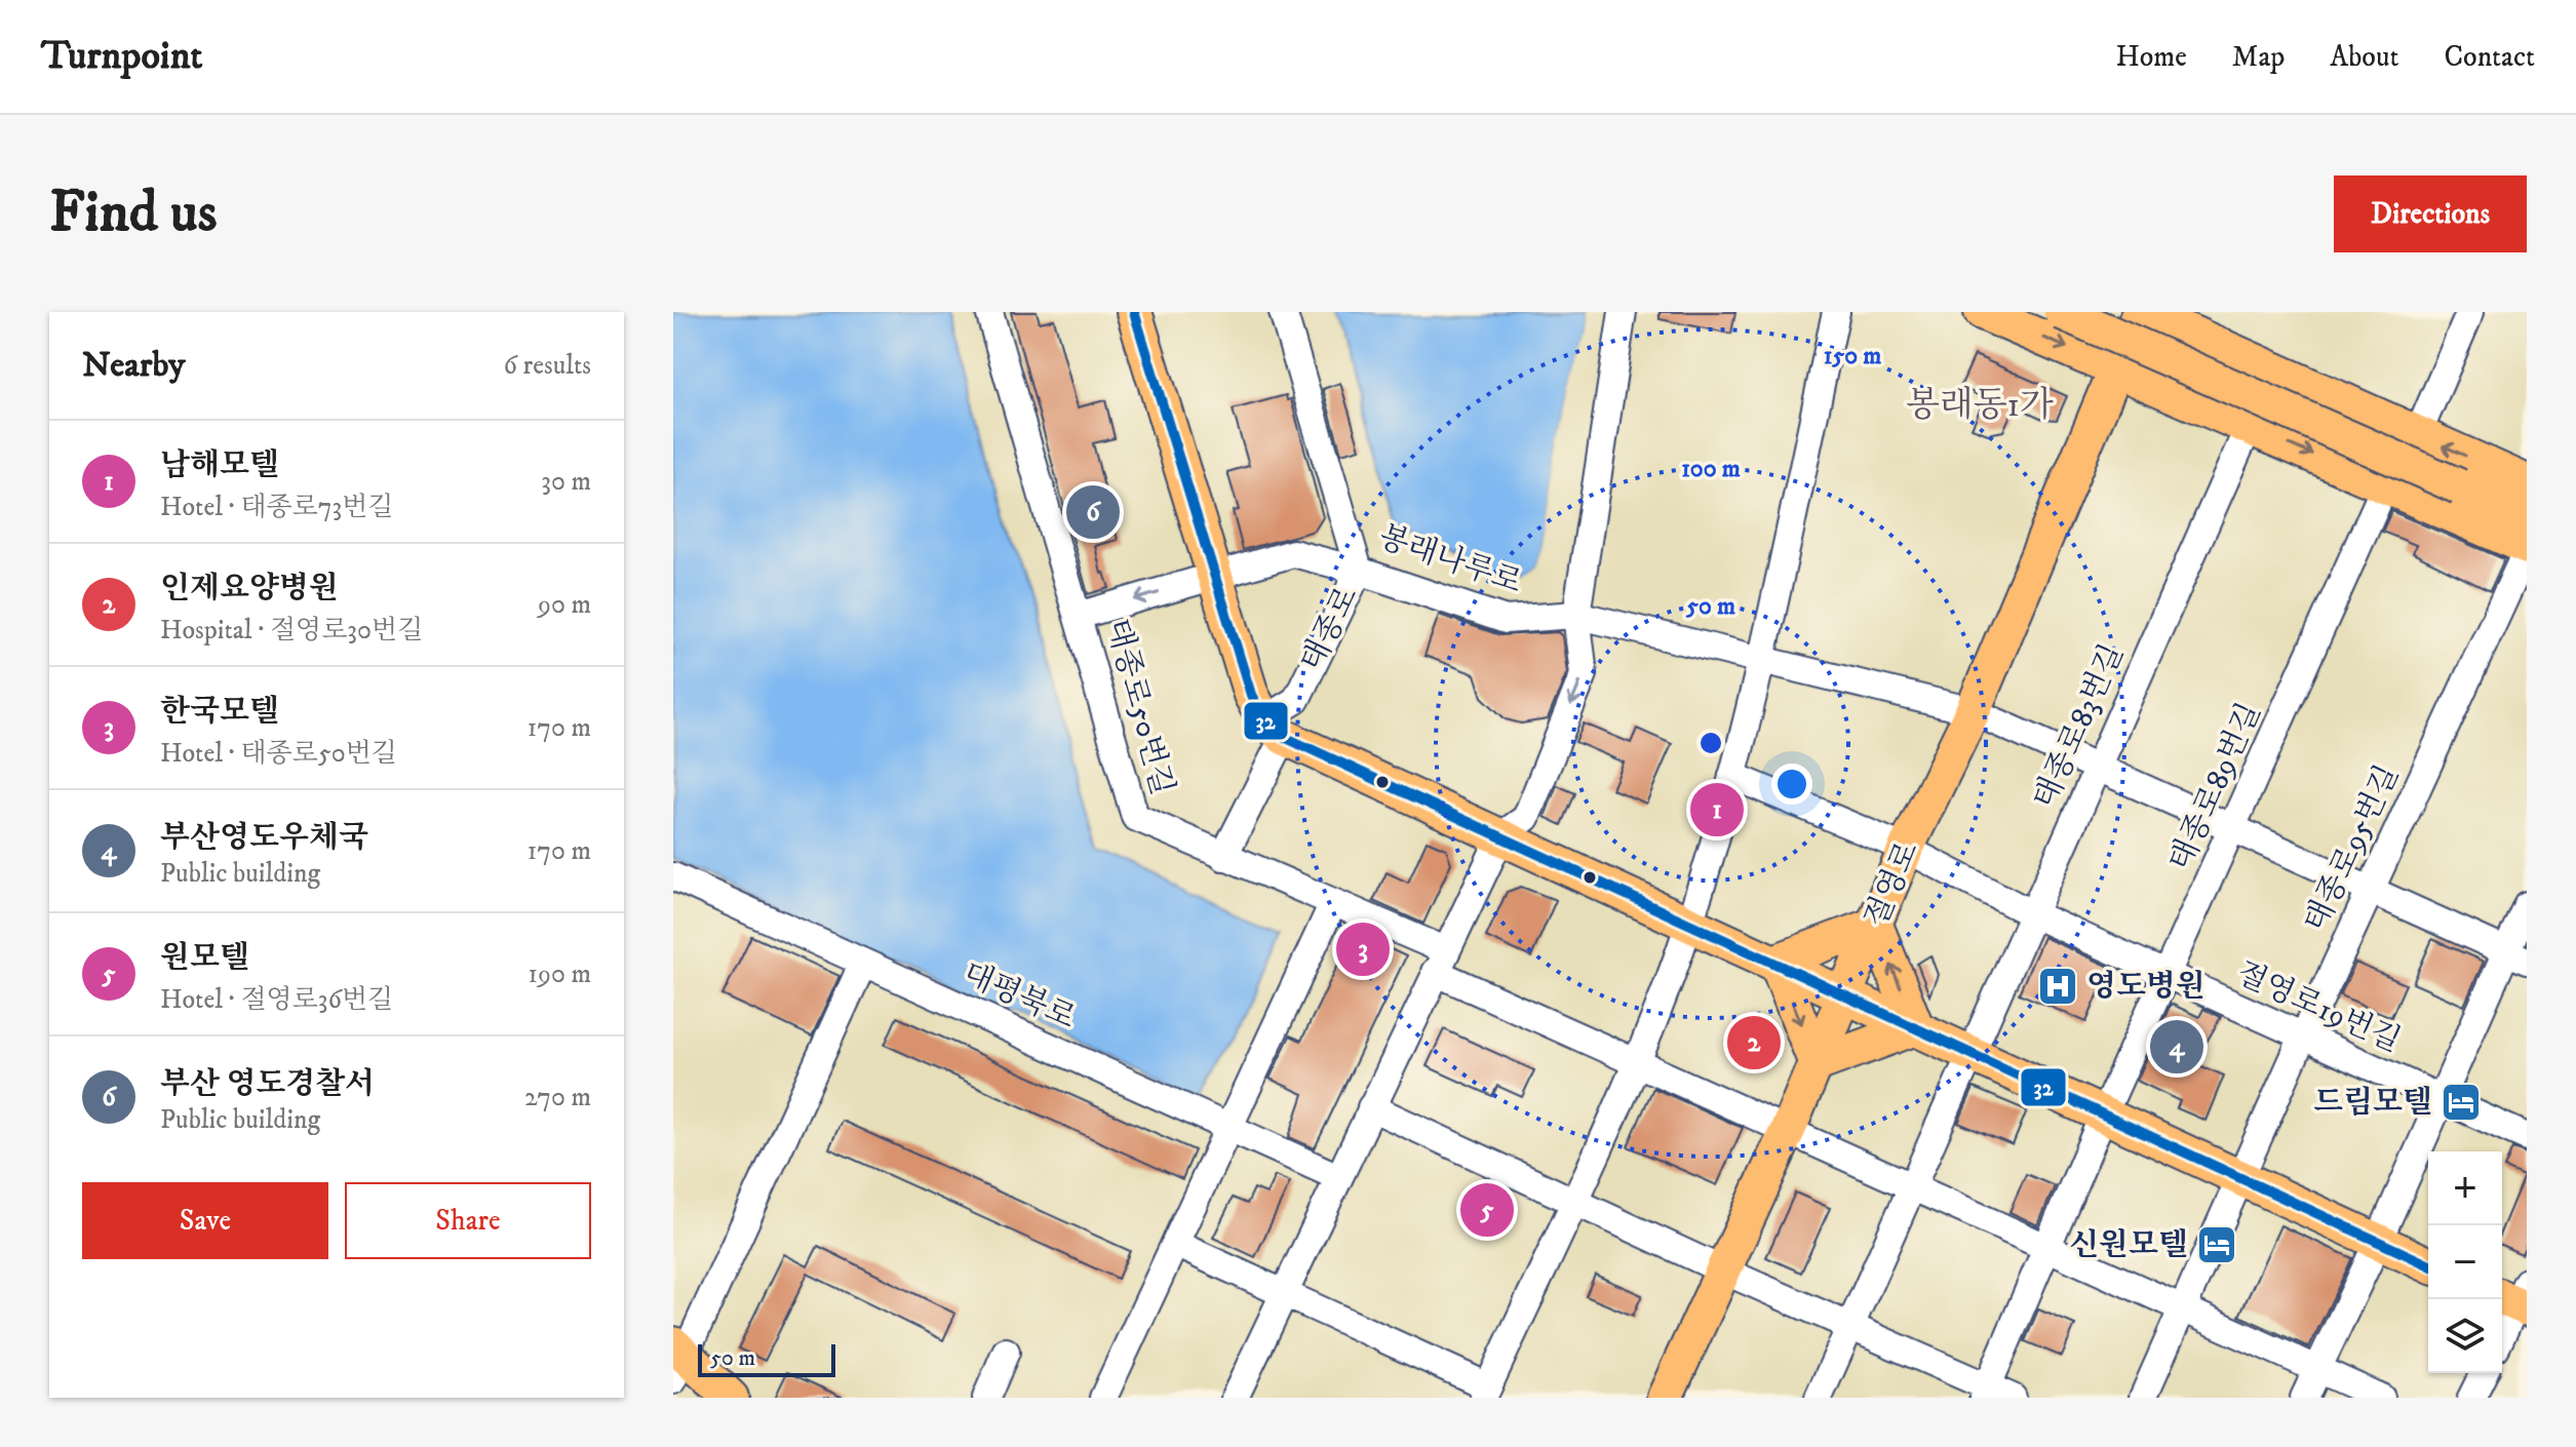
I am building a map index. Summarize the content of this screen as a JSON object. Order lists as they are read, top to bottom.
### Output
{
  "streets": {
    "main road": ["절영로"],
    "street": [
      "봉래나루로",
      "태종로",
      "태종로50번길",
      "태종로83번길",
      "태종로89번길",
      "태종로95번길",
      "대평북로",
      "절영로19번길"
    ]
  },
  "crossings": [
    ["봉래나루로", "태종로"],
    ["봉래나루로", "태종로83번길"],
    ["봉래나루로", "태종로89번길"],
    ["봉래나루로", "태종로95번길"],
    ["봉래나루로", "절영로"],
    ["태종로", "태종로50번길"],
    ["태종로50번길", "태종로83번길"],
    ["태종로50번길", "태종로89번길"],
    ["태종로50번길", "태종로95번길"],
    ["태종로50번길", "절영로"],
    ["태종로83번길", "절영로19번길"],
    ["태종로89번길", "절영로19번길"],
    ["태종로95번길", "절영로19번길"],
    ["절영로", "절영로19번길"]
  ],
  "districts": ["봉래동1가"],
  "places": {
    "hospital": ["영도병원"],
    "hotel": ["드림모텔", "신원모텔"]
  },
  "lines": ["transit line 32"],
  "scale_bar": "50 m",
  "page": {
    "header": "Turnpoint",
    "nav": [
      "Home",
      "Map",
      "About",
      "Contact"
    ],
    "buttons": [
      "Directions",
      ["Save", "Share"]
    ],
    "title": "Find us",
    "heading": ["Nearby", "6 results"],
    "list": [
      {
        "mark": "1",
        "name": "남해모텔",
        "note": "Hotel · 태종로73번길",
        "value": "30 m"
      },
      {
        "mark": "2",
        "name": "인제요양병원",
        "note": "Hospital · 절영로30번길",
        "value": "90 m"
      },
      {
        "mark": "3",
        "name": "한국모텔",
        "note": "Hotel · 태종로50번길",
        "value": "170 m"
      },
      {
        "mark": "4",
        "name": "부산영도우체국",
        "note": "Public building",
        "value": "170 m"
      },
      {
        "mark": "5",
        "name": "원모텔",
        "note": "Hotel · 절영로36번길",
        "value": "190 m"
      },
      {
        "mark": "6",
        "name": "부산 영도경찰서",
        "note": "Public building",
        "value": "270 m"
      }
    ],
    "pins": [
      "6",
      "1",
      "3",
      "2",
      "4",
      "5"
    ],
    "map_buttons": ["+", "−"],
    "scale": "50 m"
  },
  "rings": ["150 m", "100 m", "50 m"]
}
